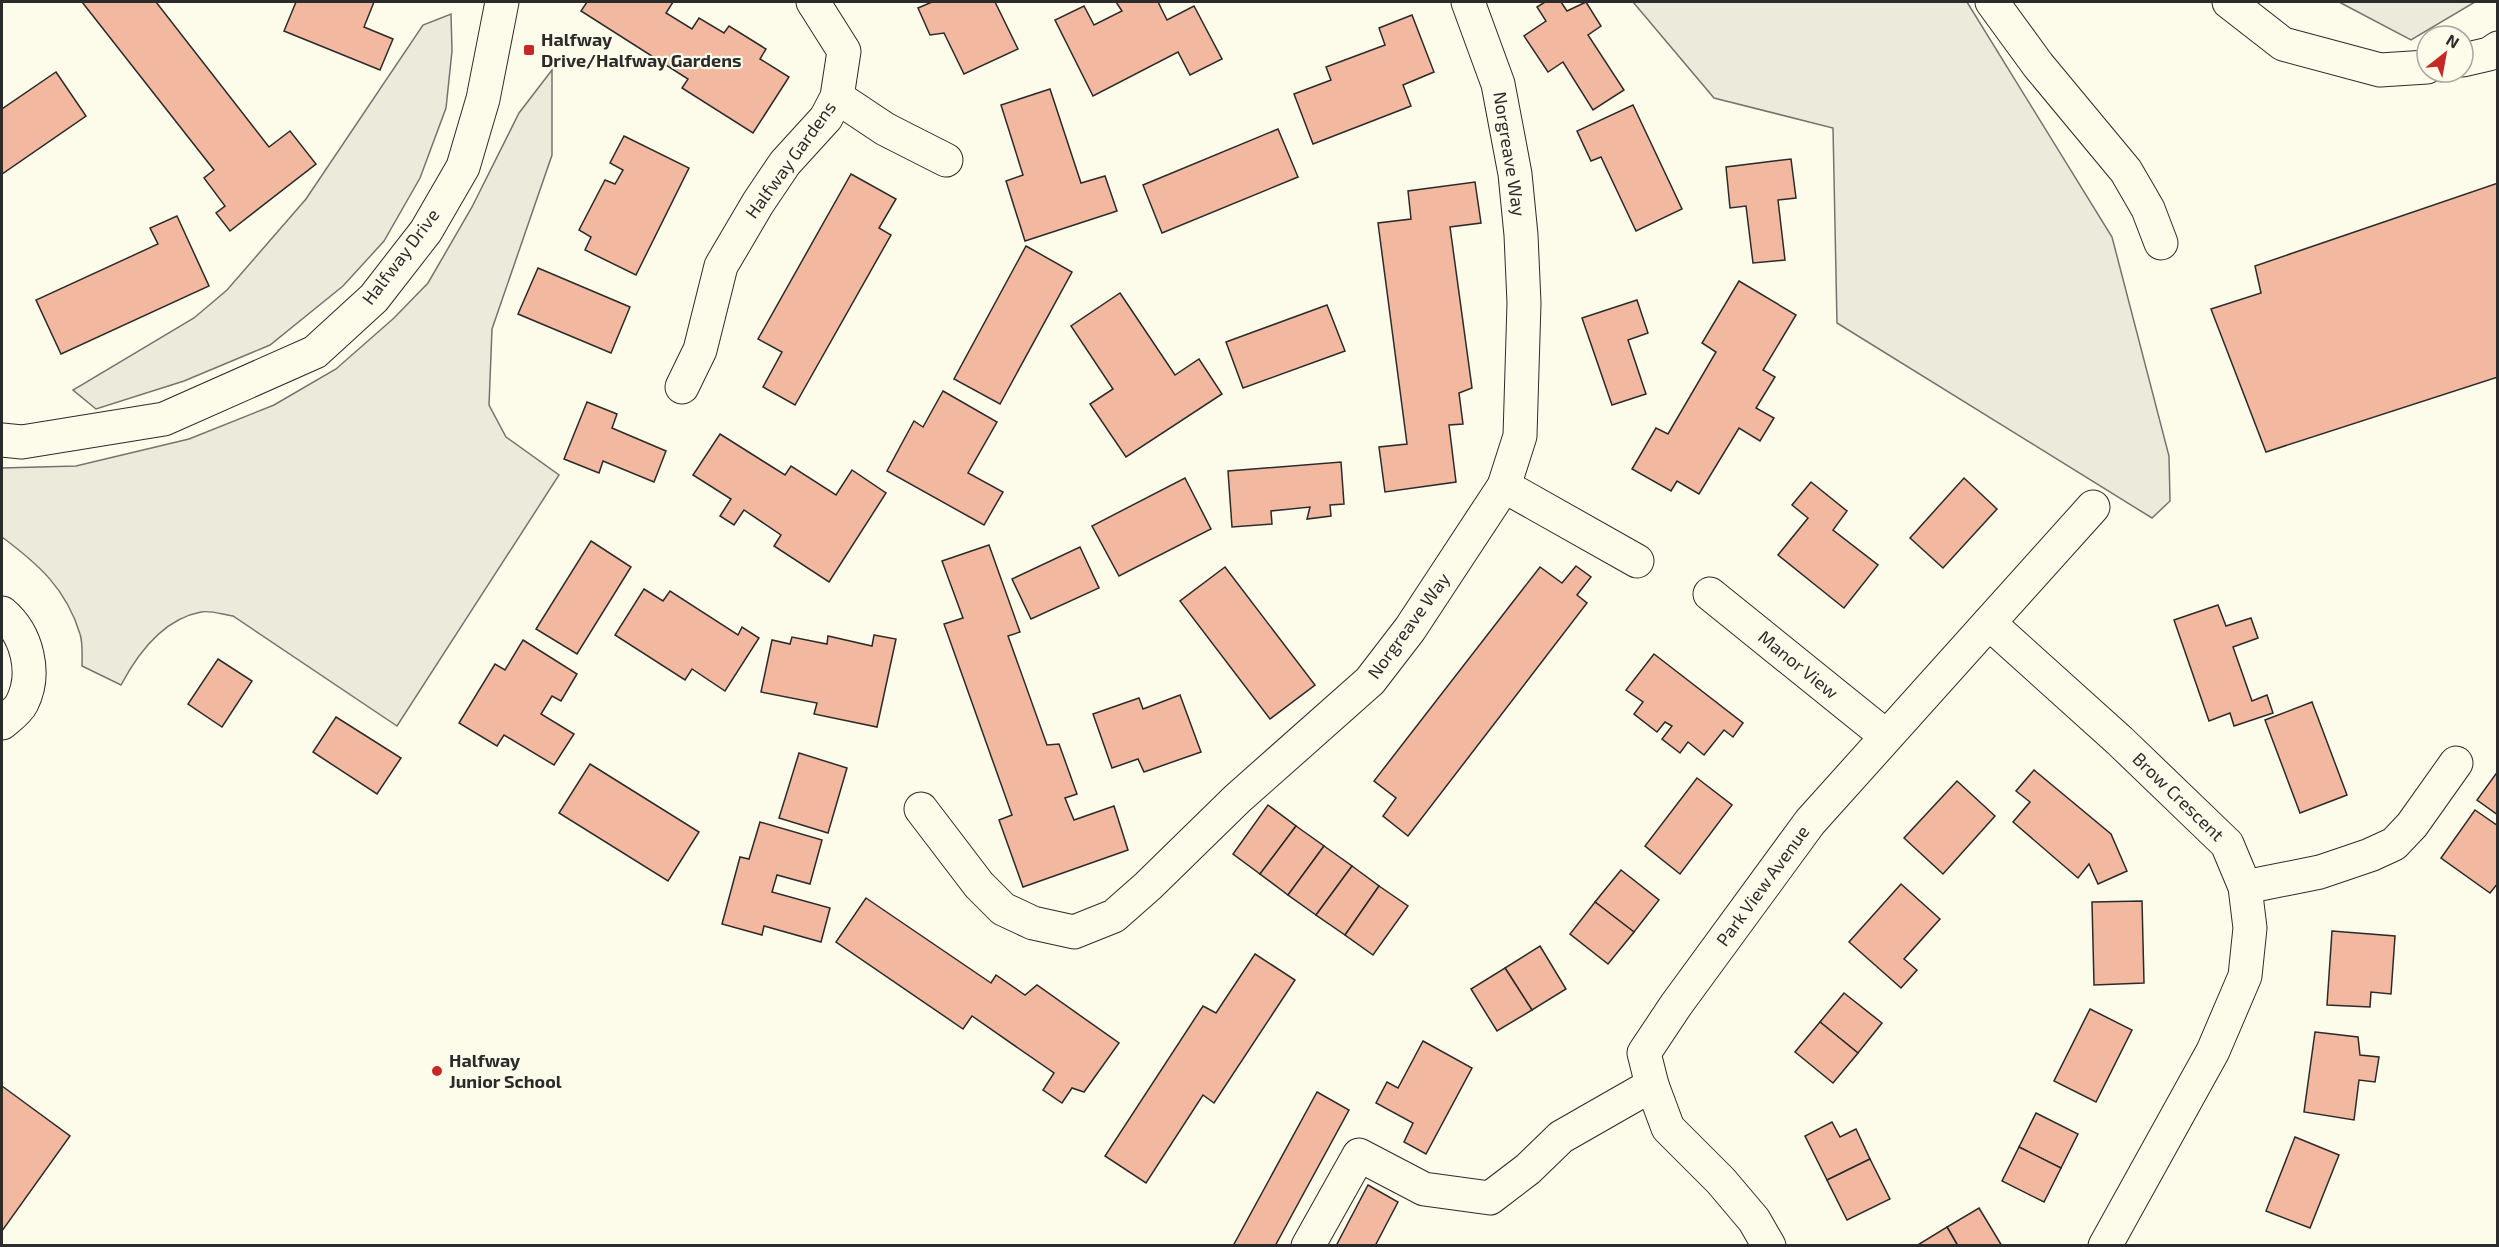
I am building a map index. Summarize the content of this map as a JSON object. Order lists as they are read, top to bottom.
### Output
{
  "streets": {
    "street": [
      "Norgreave Way",
      "Halfway Gardens",
      "Halfway Drive",
      "Manor View",
      "Brow Crescent",
      "Park View Avenue"
    ]
  },
  "crossings": [
    ["Manor View", "Park View Avenue"],
    ["Brow Crescent", "Park View Avenue"]
  ],
  "places": {
    "transit": ["Halfway Drive/Halfway Gardens"],
    "other": ["Halfway Junior School"]
  },
  "north": "top right"
}
